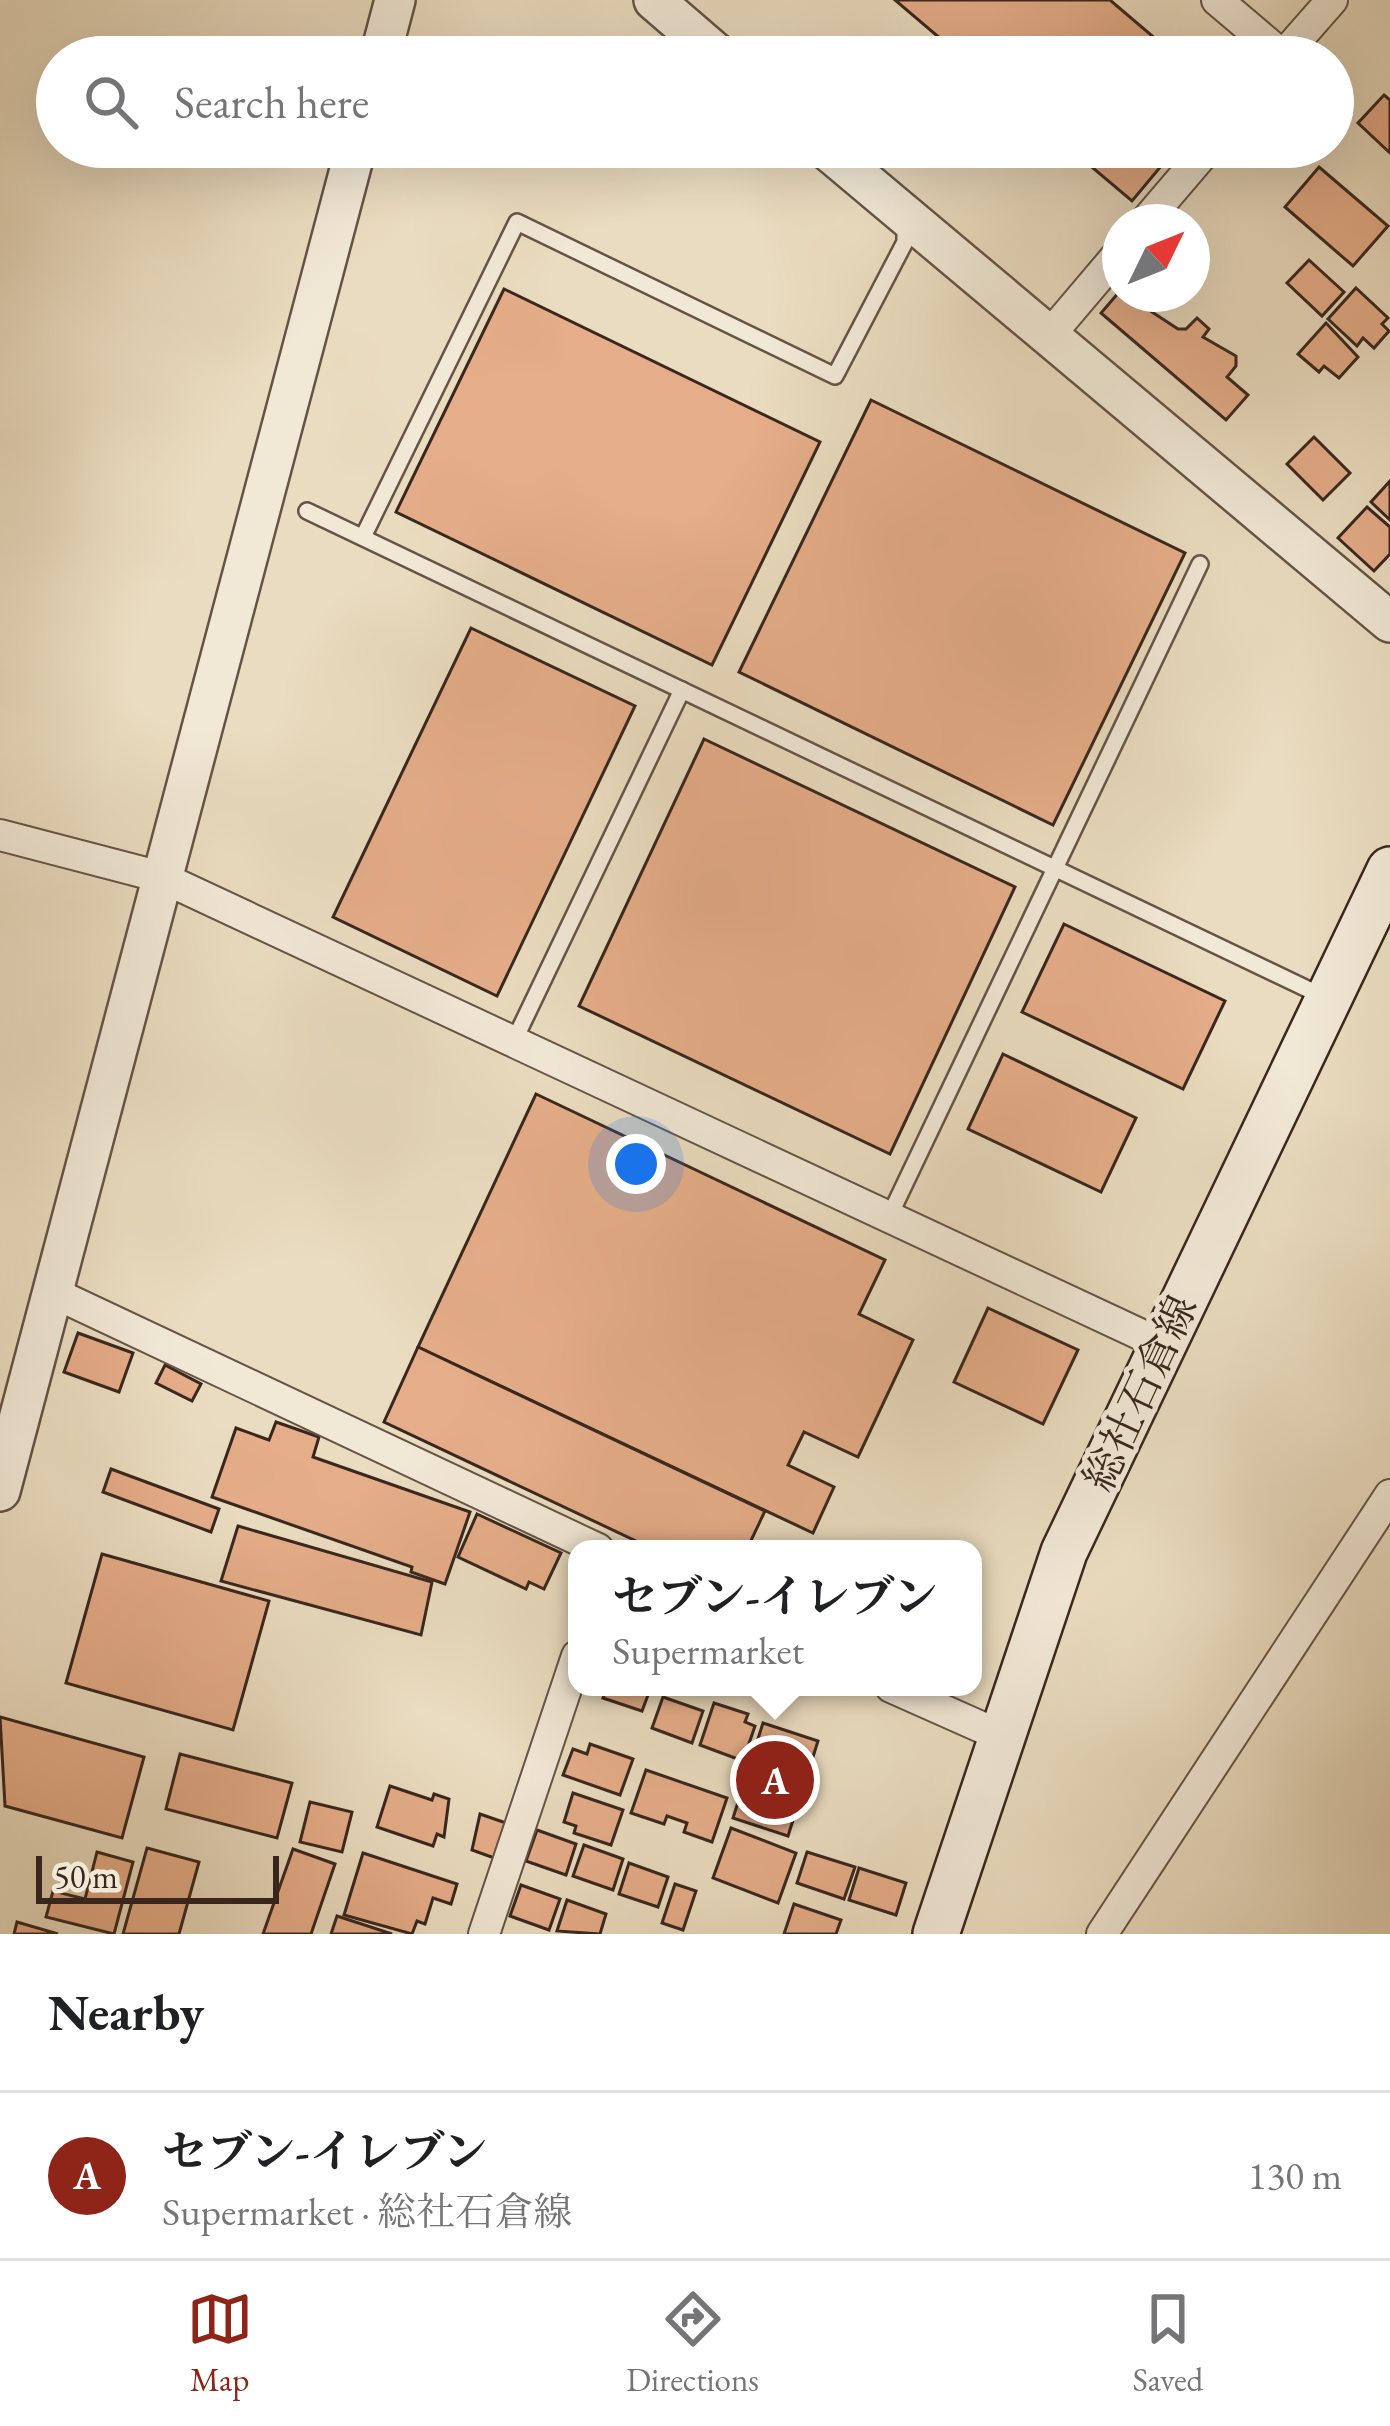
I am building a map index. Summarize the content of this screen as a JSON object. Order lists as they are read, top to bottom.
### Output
{
  "streets": {
    "main road": ["総社石倉線"]
  },
  "scale_bar": "50 m",
  "north": "top right",
  "page": {
    "search": "Search here",
    "popup": ["セブン-イレブン", "Supermarket"],
    "pins": "A",
    "scale": "50 m",
    "heading": "Nearby",
    "list": [
      {
        "mark": "A",
        "name": "セブン-イレブン",
        "note": "Supermarket · 総社石倉線",
        "value": "130 m"
      }
    ],
    "nav": ["Map", "Directions", "Saved"]
  }
}
